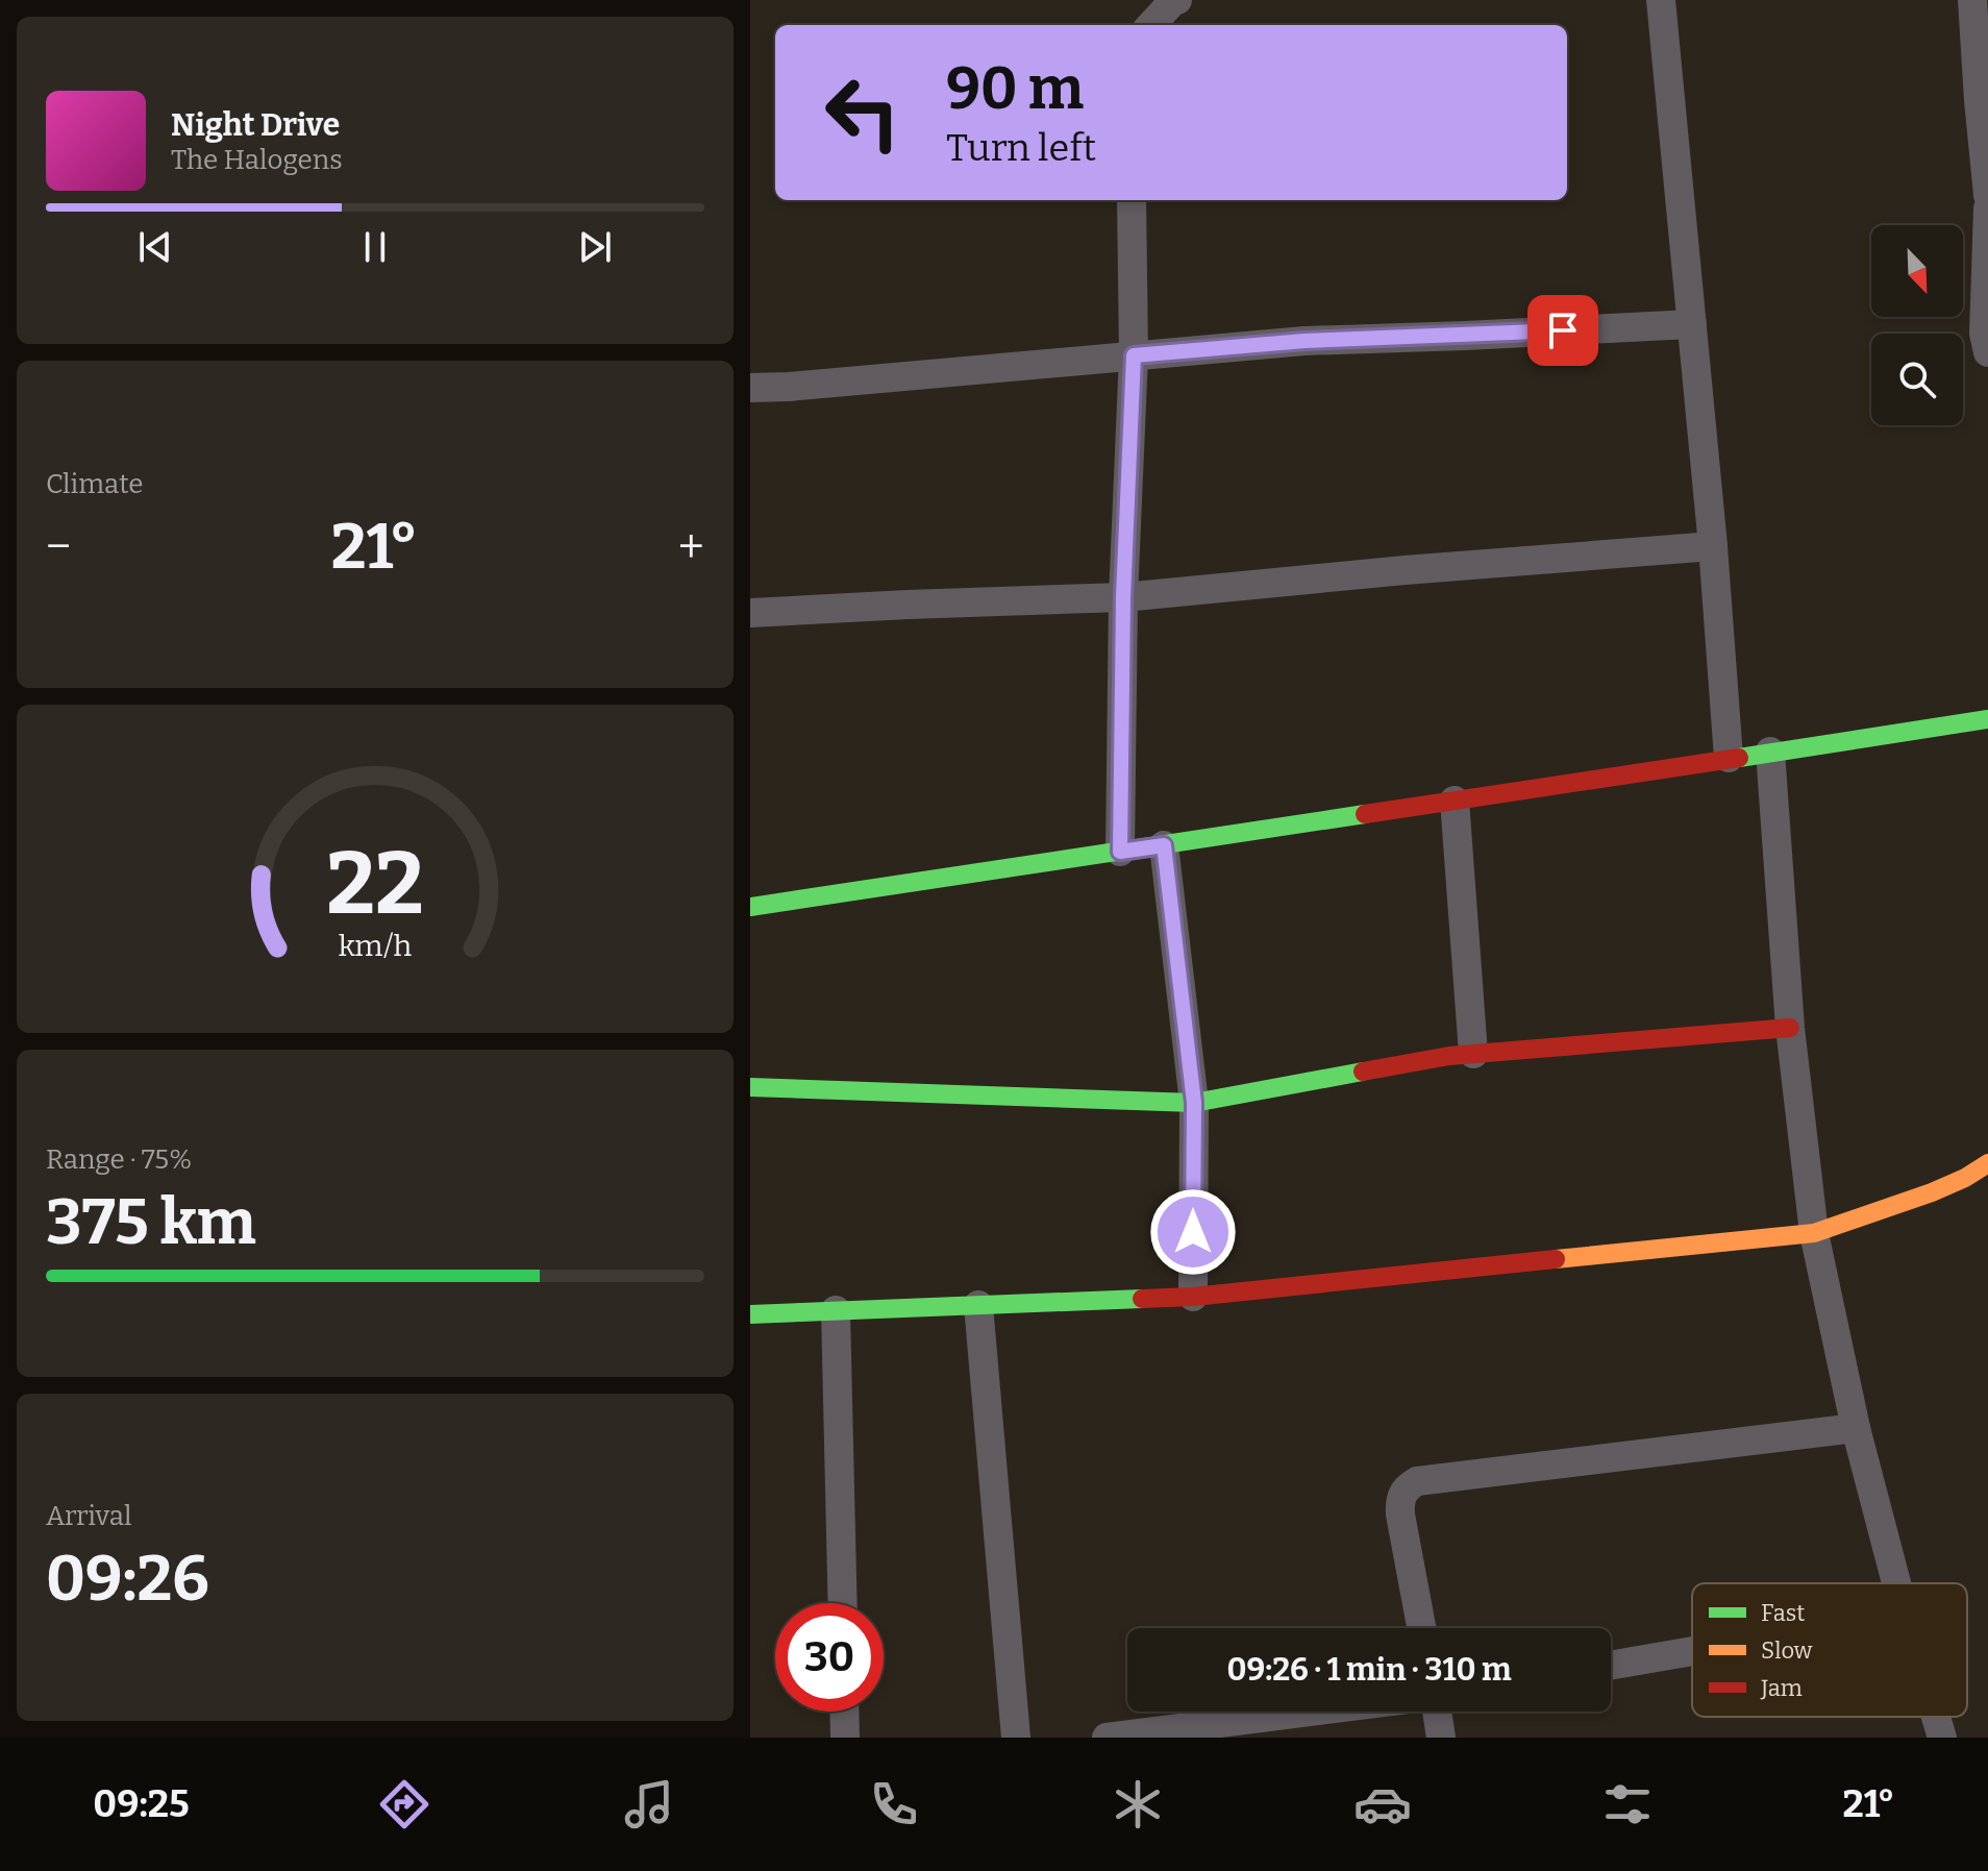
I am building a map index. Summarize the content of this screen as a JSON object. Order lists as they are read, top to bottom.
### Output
{
  "legend": ["Fast", "Slow", "Jam"],
  "north": "bottom right",
  "page": {
    "turn": ["90 m", "Turn left"],
    "song": ["Night Drive", "The Halogens"],
    "tile": [
      "Climate",
      ["Range · 75%", "375 km"],
      ["Arrival", "09:26"]
    ],
    "heat": ["−", "21°", "+"],
    "limit": "30",
    "trip": "09:26 · 1 min · 310 m",
    "tabs": ["09:25", "21°"],
    "gauge": ["22", "km/h"]
  }
}
